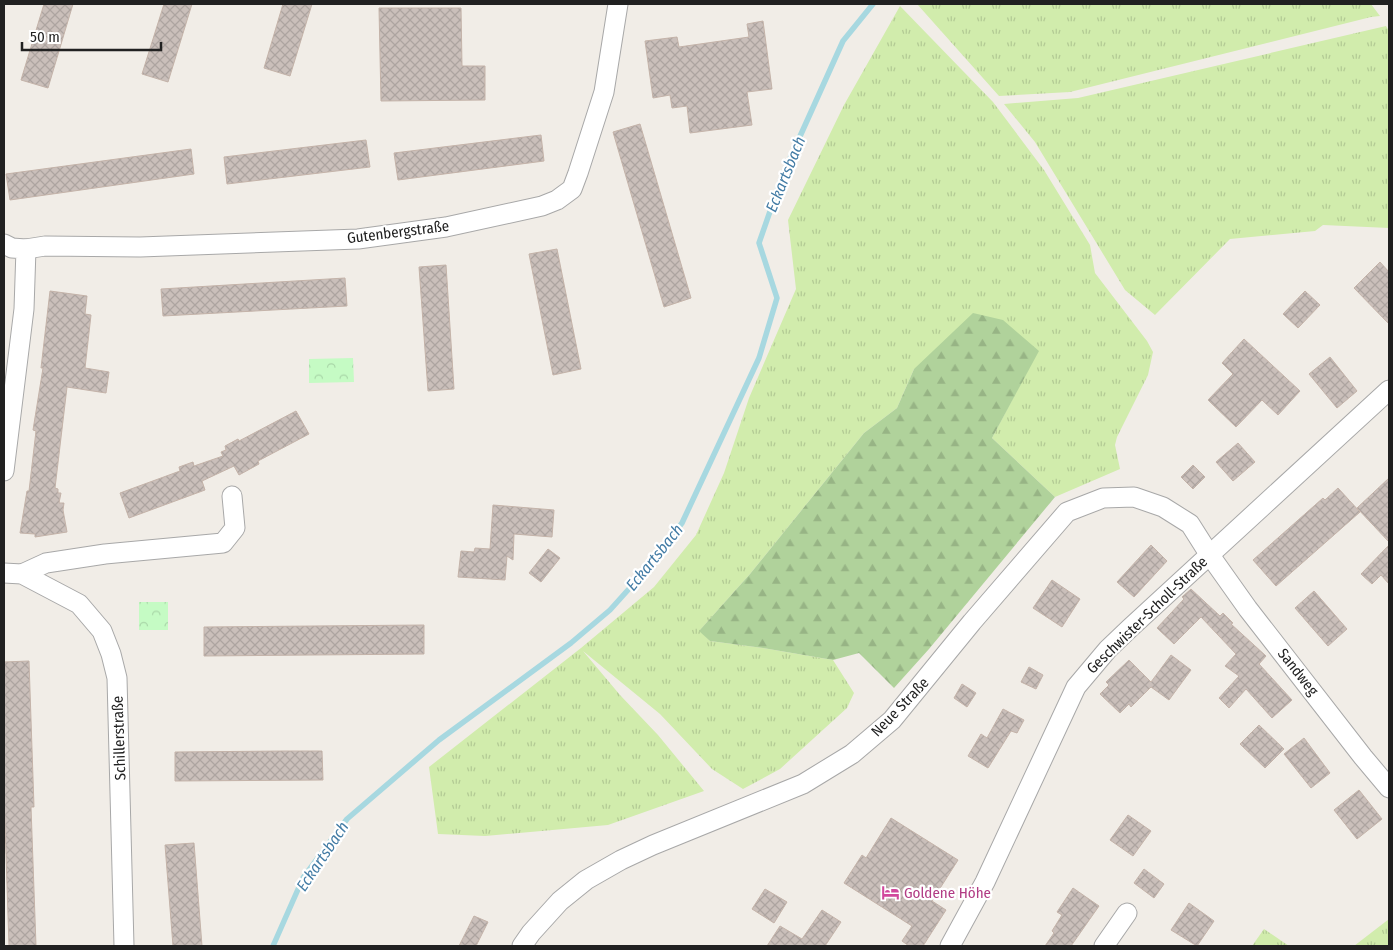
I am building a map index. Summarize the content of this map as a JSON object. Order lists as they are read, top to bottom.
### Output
{
  "streets": {
    "street": [
      "Gutenbergstraße",
      "Geschwister-Scholl-Straße",
      "Sandweg",
      "Neue Straße",
      "Schillerstraße"
    ]
  },
  "crossings": [
    ["Geschwister-Scholl-Straße", "Sandweg"],
    ["Geschwister-Scholl-Straße", "Neue Straße"],
    ["Sandweg", "Neue Straße"]
  ],
  "water": ["Eckartsbach"],
  "places": {
    "hotel": ["Goldene Höhe"]
  },
  "scale_bar": "50 m"
}
